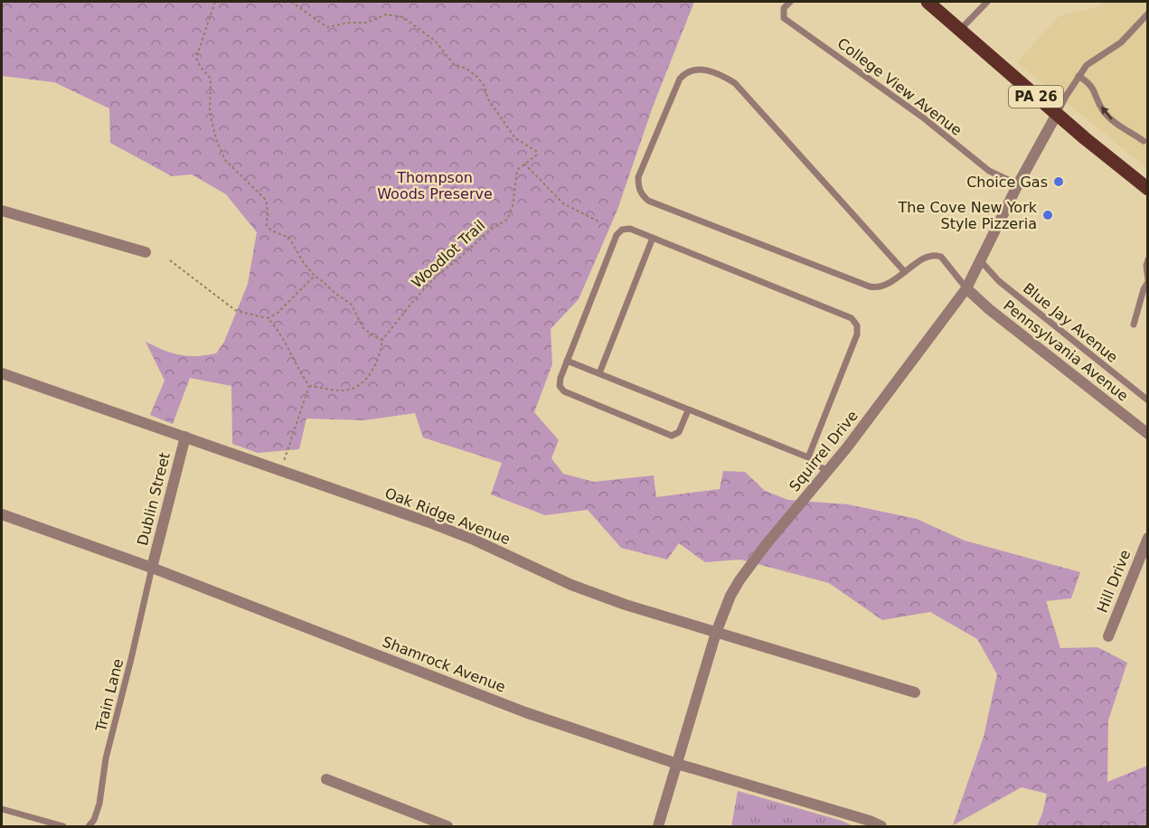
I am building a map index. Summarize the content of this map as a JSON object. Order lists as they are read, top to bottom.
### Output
{
  "streets": {
    "main road": ["PA 26"],
    "street": [
      "Pennsylvania Avenue",
      "Squirrel Drive",
      "Dublin Street",
      "Oak Ridge Avenue",
      "Hill Drive",
      "Shamrock Avenue"
    ],
    "lane": ["College View Avenue", "Blue Jay Avenue", "Train Lane"],
    "path": ["Woodlot Trail"]
  },
  "crossings": [
    ["College View Avenue", "Squirrel Drive"],
    ["PA 26", "Squirrel Drive"],
    ["Blue Jay Avenue", "Squirrel Drive"],
    ["Pennsylvania Avenue", "Squirrel Drive"],
    ["Squirrel Drive", "Oak Ridge Avenue"],
    ["Squirrel Drive", "Shamrock Avenue"],
    ["Dublin Street", "Oak Ridge Avenue"],
    ["Dublin Street", "Shamrock Avenue"],
    ["Dublin Street", "Train Lane"],
    ["Shamrock Avenue", "Train Lane"]
  ],
  "parks": ["Thompson Woods Preserve"],
  "places": ["Choice Gas", "The Cove New York Style Pizzeria"]
}
